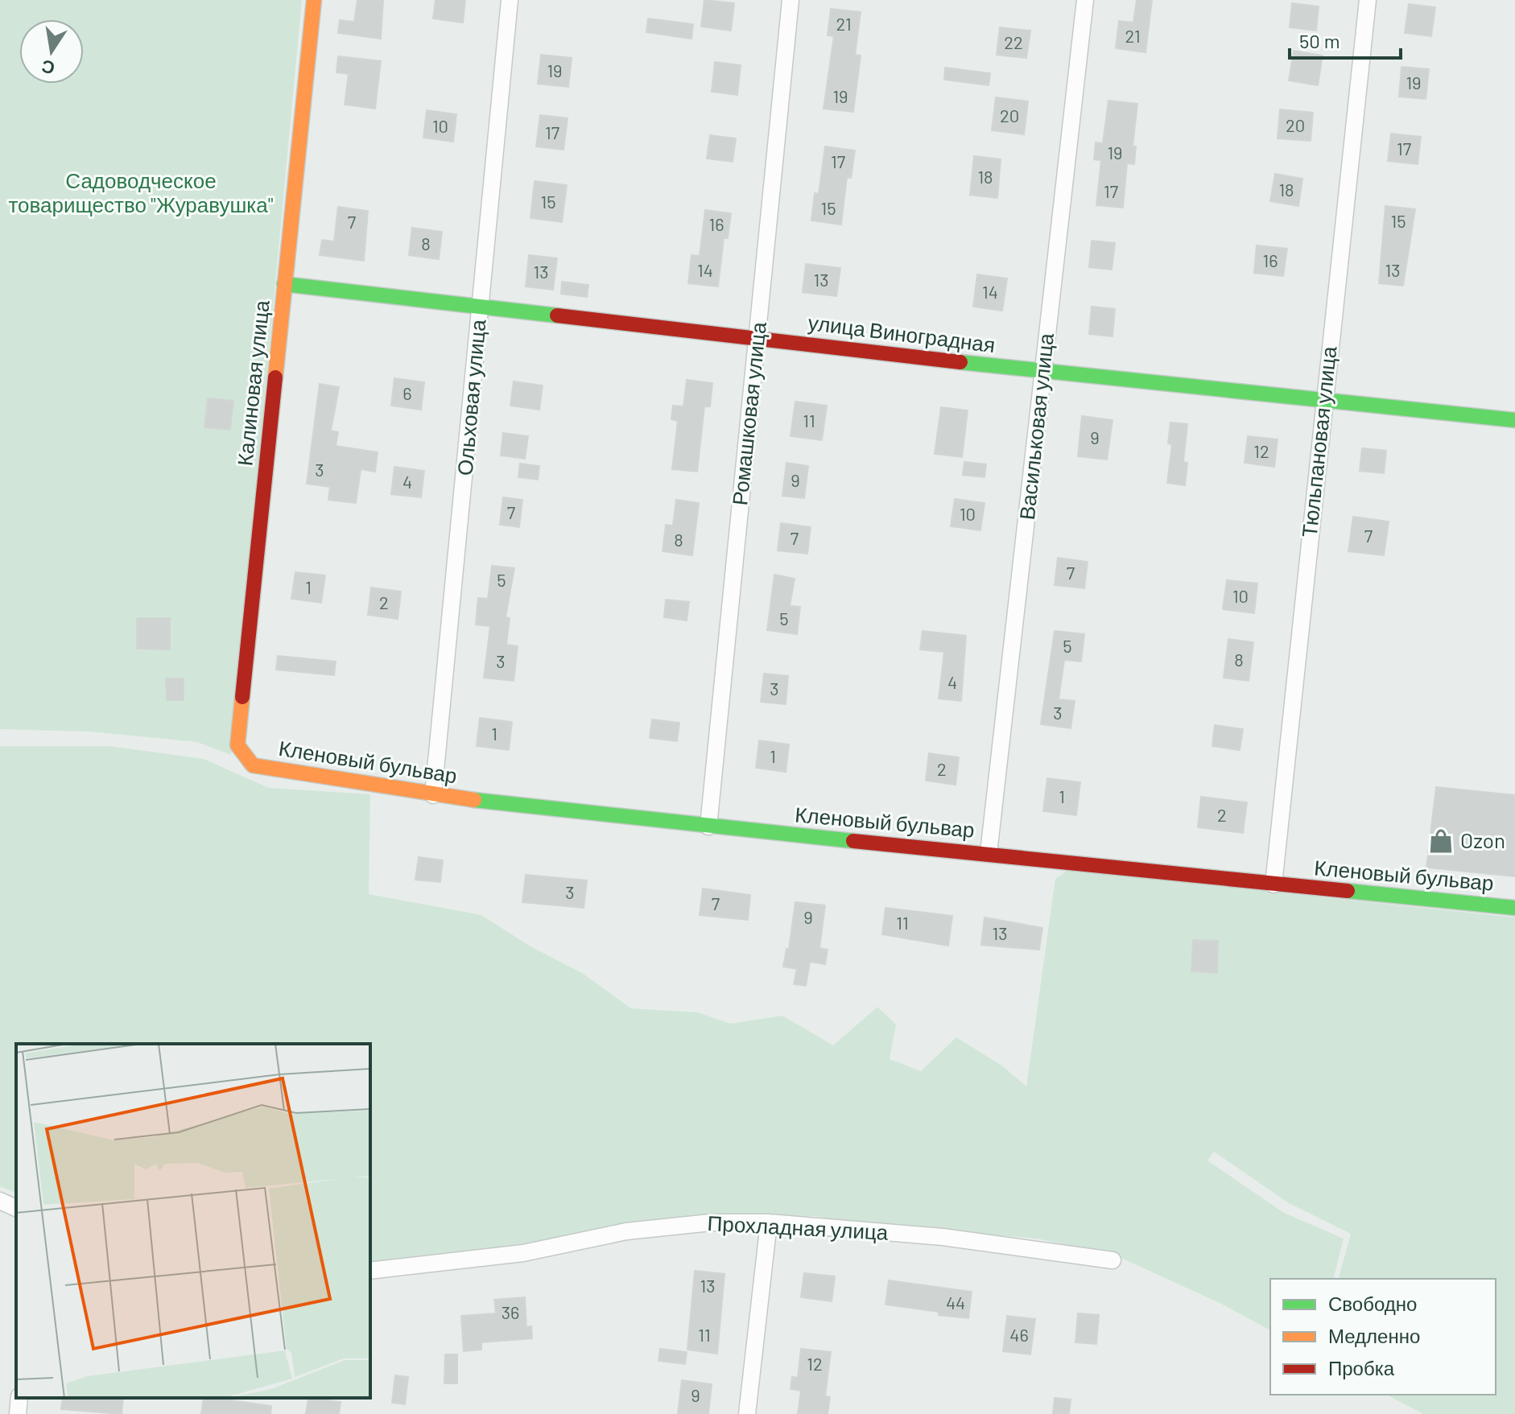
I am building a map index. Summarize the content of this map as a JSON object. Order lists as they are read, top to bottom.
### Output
{
  "streets": {
    "street": [
      "улица Виноградная",
      "Калиновая улица",
      "Ольховая улица",
      "Ромашковая улица",
      "Васильковая улица",
      "Тюльпановая улица",
      "Кленовый бульвар",
      "Прохладная улица"
    ]
  },
  "crossings": [
    ["улица Виноградная", "Калиновая улица"],
    ["улица Виноградная", "Ольховая улица"],
    ["улица Виноградная", "Ромашковая улица"],
    ["улица Виноградная", "Васильковая улица"],
    ["улица Виноградная", "Тюльпановая улица"],
    ["Калиновая улица", "Кленовый бульвар"],
    ["Ольховая улица", "Кленовый бульвар"],
    ["Ромашковая улица", "Кленовый бульвар"],
    ["Васильковая улица", "Кленовый бульвар"],
    ["Тюльпановая улица", "Кленовый бульвар"]
  ],
  "parks": ["Садоводческое товарищество \"Журавушка\""],
  "places": {
    "shop": ["Ozon"]
  },
  "house_numbers": [
    "21",
    "21",
    "22",
    "19",
    "19",
    "19",
    "20",
    "20",
    "10",
    "17",
    "17",
    "19",
    "17",
    "18",
    "18",
    "17",
    "15",
    "15",
    "15",
    "7",
    "16",
    "8",
    "16",
    "14",
    "13",
    "13",
    "13",
    "14",
    "6",
    "11",
    "9",
    "12",
    "3",
    "9",
    "4",
    "7",
    "10",
    "7",
    "7",
    "8",
    "7",
    "5",
    "1",
    "10",
    "2",
    "5",
    "5",
    "8",
    "3",
    "4",
    "3",
    "3",
    "1",
    "1",
    "2",
    "1",
    "2",
    "3",
    "7",
    "9",
    "11",
    "13",
    "13",
    "44",
    "36",
    "11",
    "46",
    "12",
    "9"
  ],
  "legend": ["Свободно", "Медленно", "Пробка"],
  "scale_bar": "50 m",
  "north": "bottom"
}
